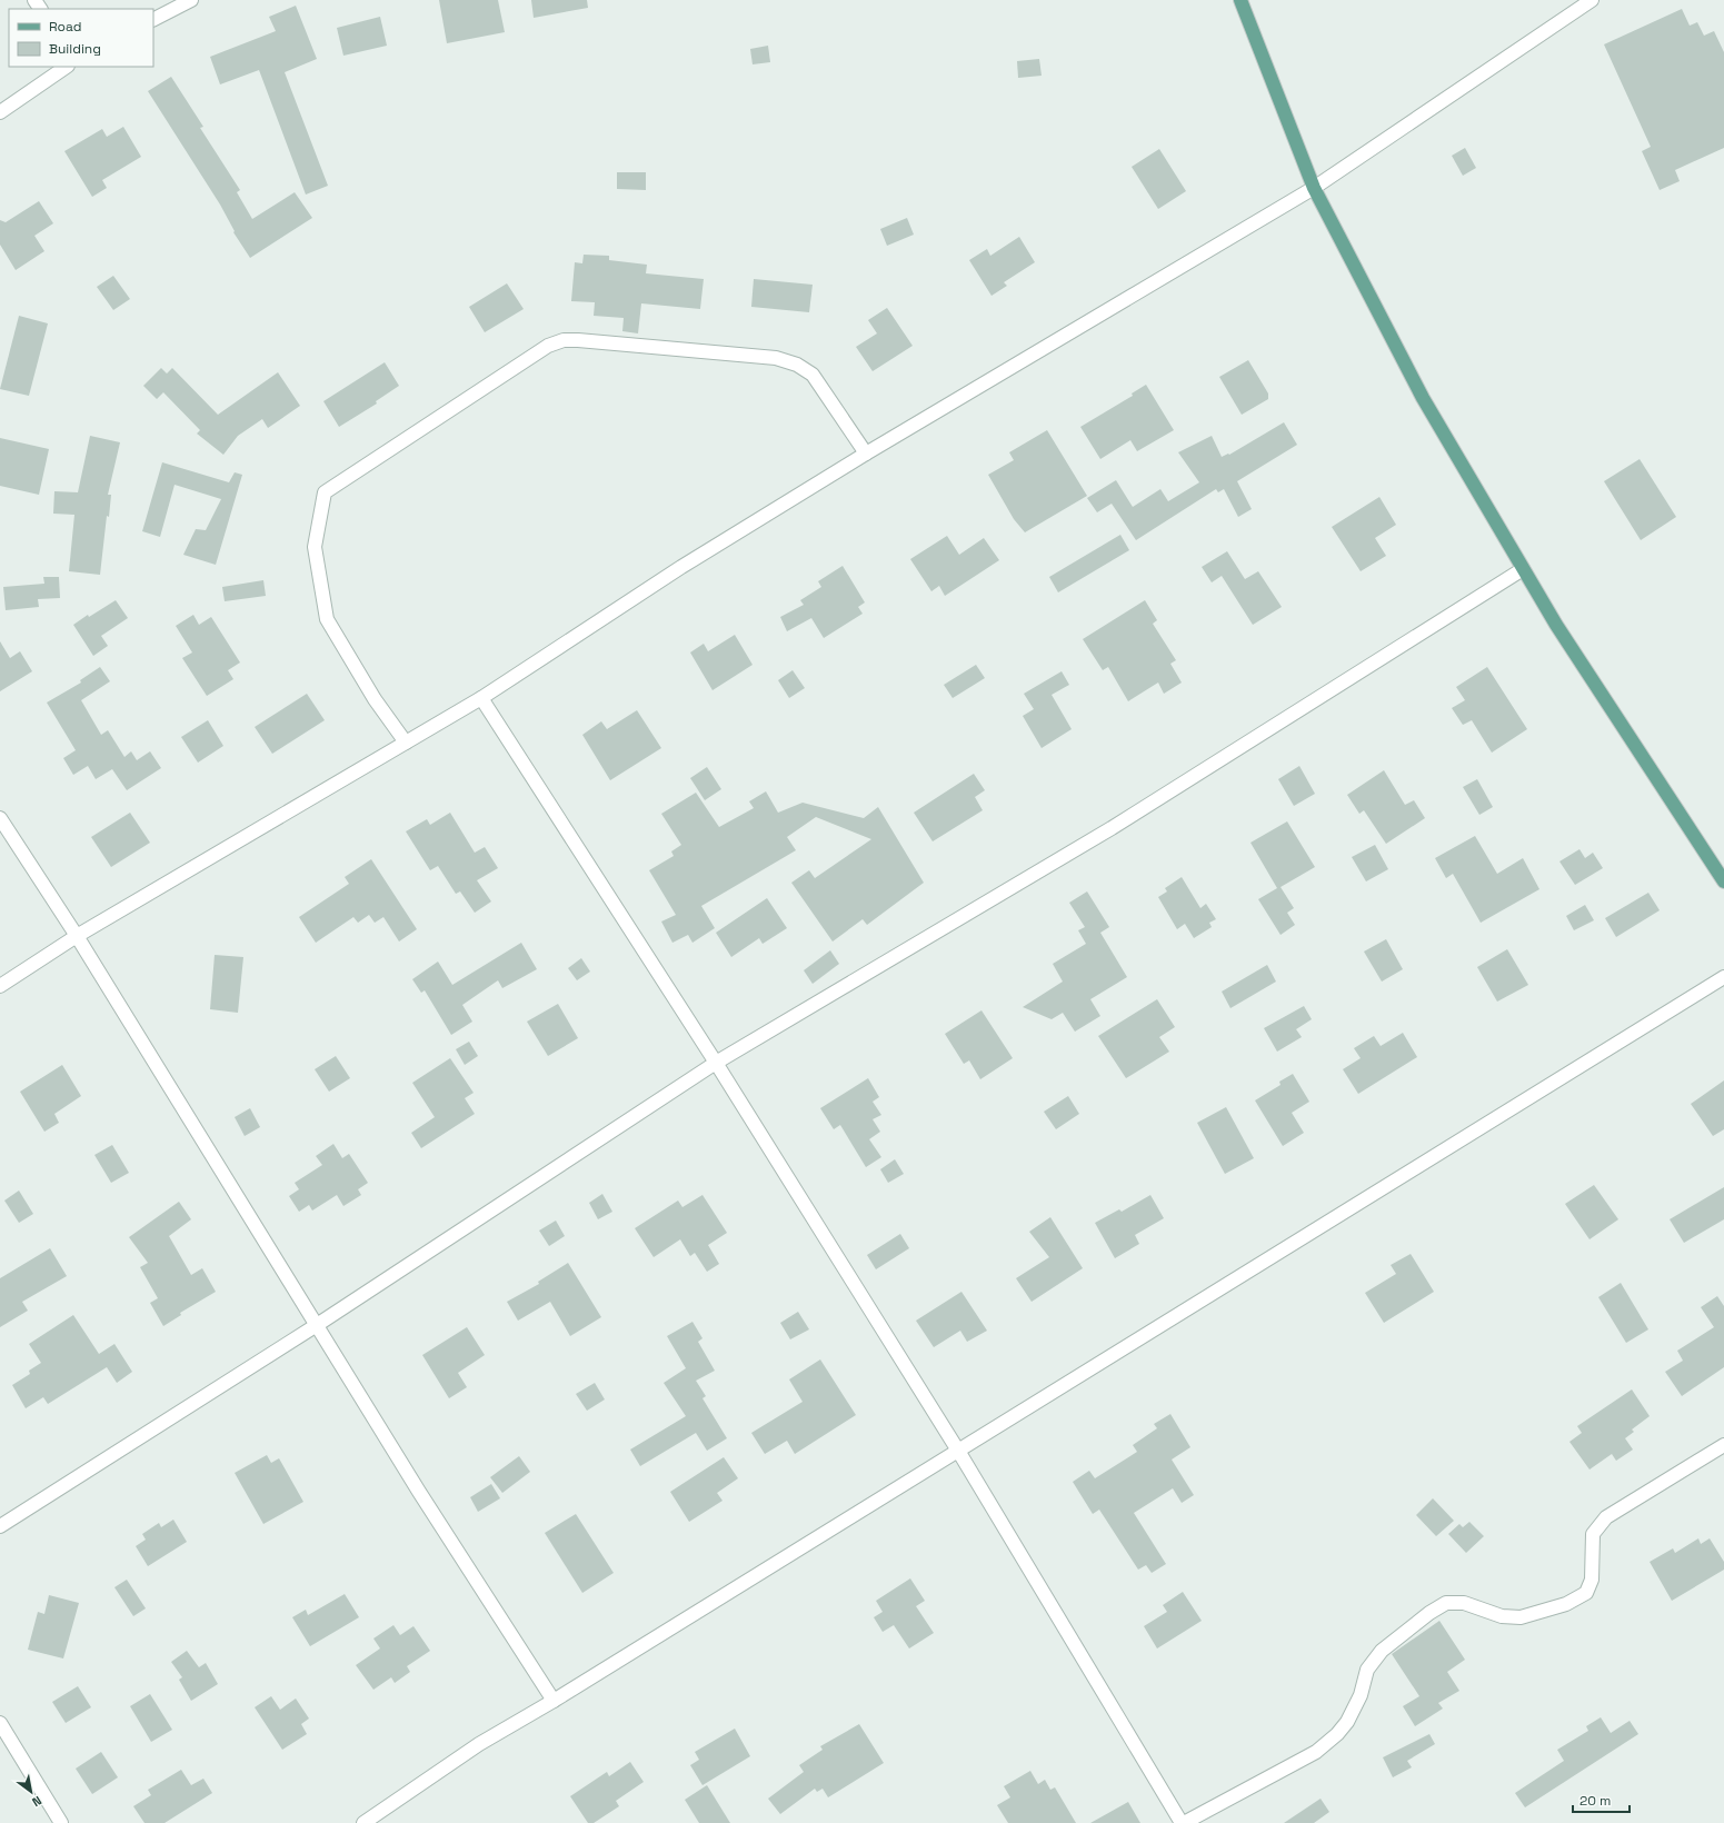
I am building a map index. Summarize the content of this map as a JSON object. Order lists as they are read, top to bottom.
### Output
{
  "legend": ["Road", "Building"],
  "scale_bar": "20 m",
  "north": "bottom right"
}
